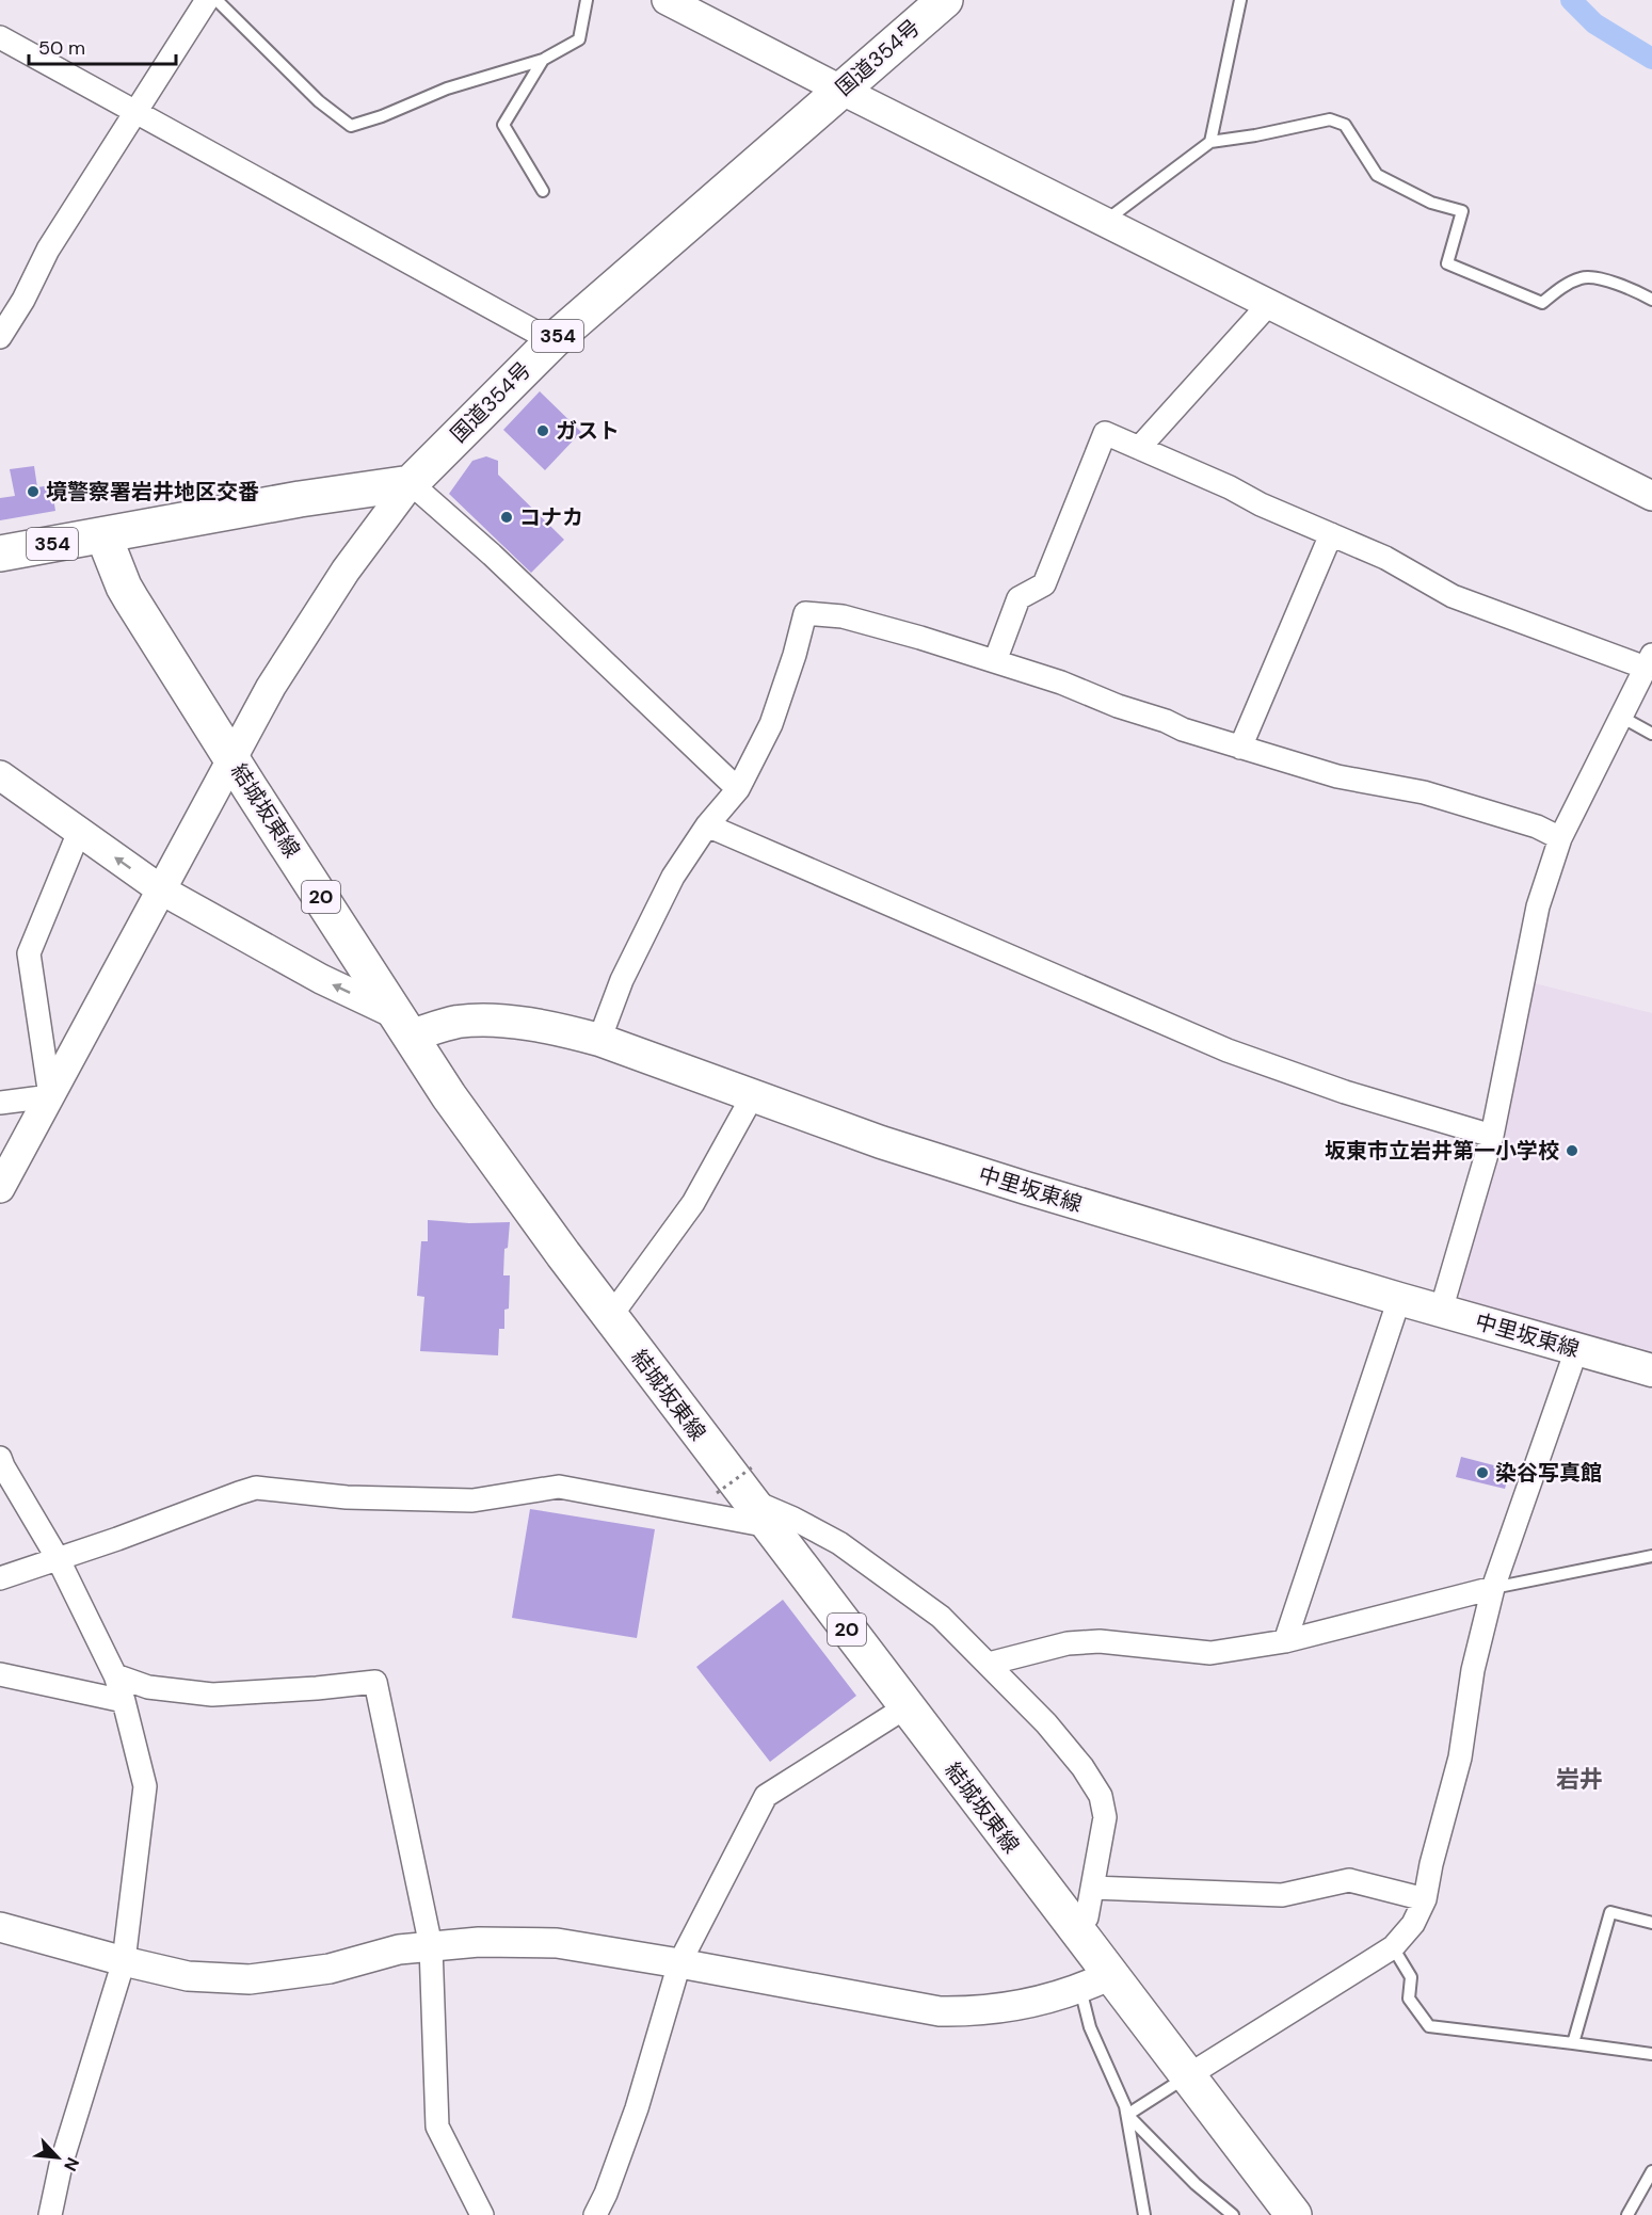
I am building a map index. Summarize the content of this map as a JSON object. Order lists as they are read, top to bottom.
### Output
{
  "streets": {
    "main road": [
      "国道354号",
      "354",
      "結城坂東線",
      "20",
      "中里坂東線"
    ]
  },
  "crossings": [
    ["国道354号", "354"],
    ["354", "結城坂東線"],
    ["結城坂東線", "中里坂東線"]
  ],
  "districts": ["岩井"],
  "places": [
    "ガスト",
    "境警察署岩井地区交番",
    "コナカ",
    "坂東市立岩井第一小学校",
    "染谷写真館"
  ],
  "scale_bar": "50 m",
  "north": "bottom right"
}
